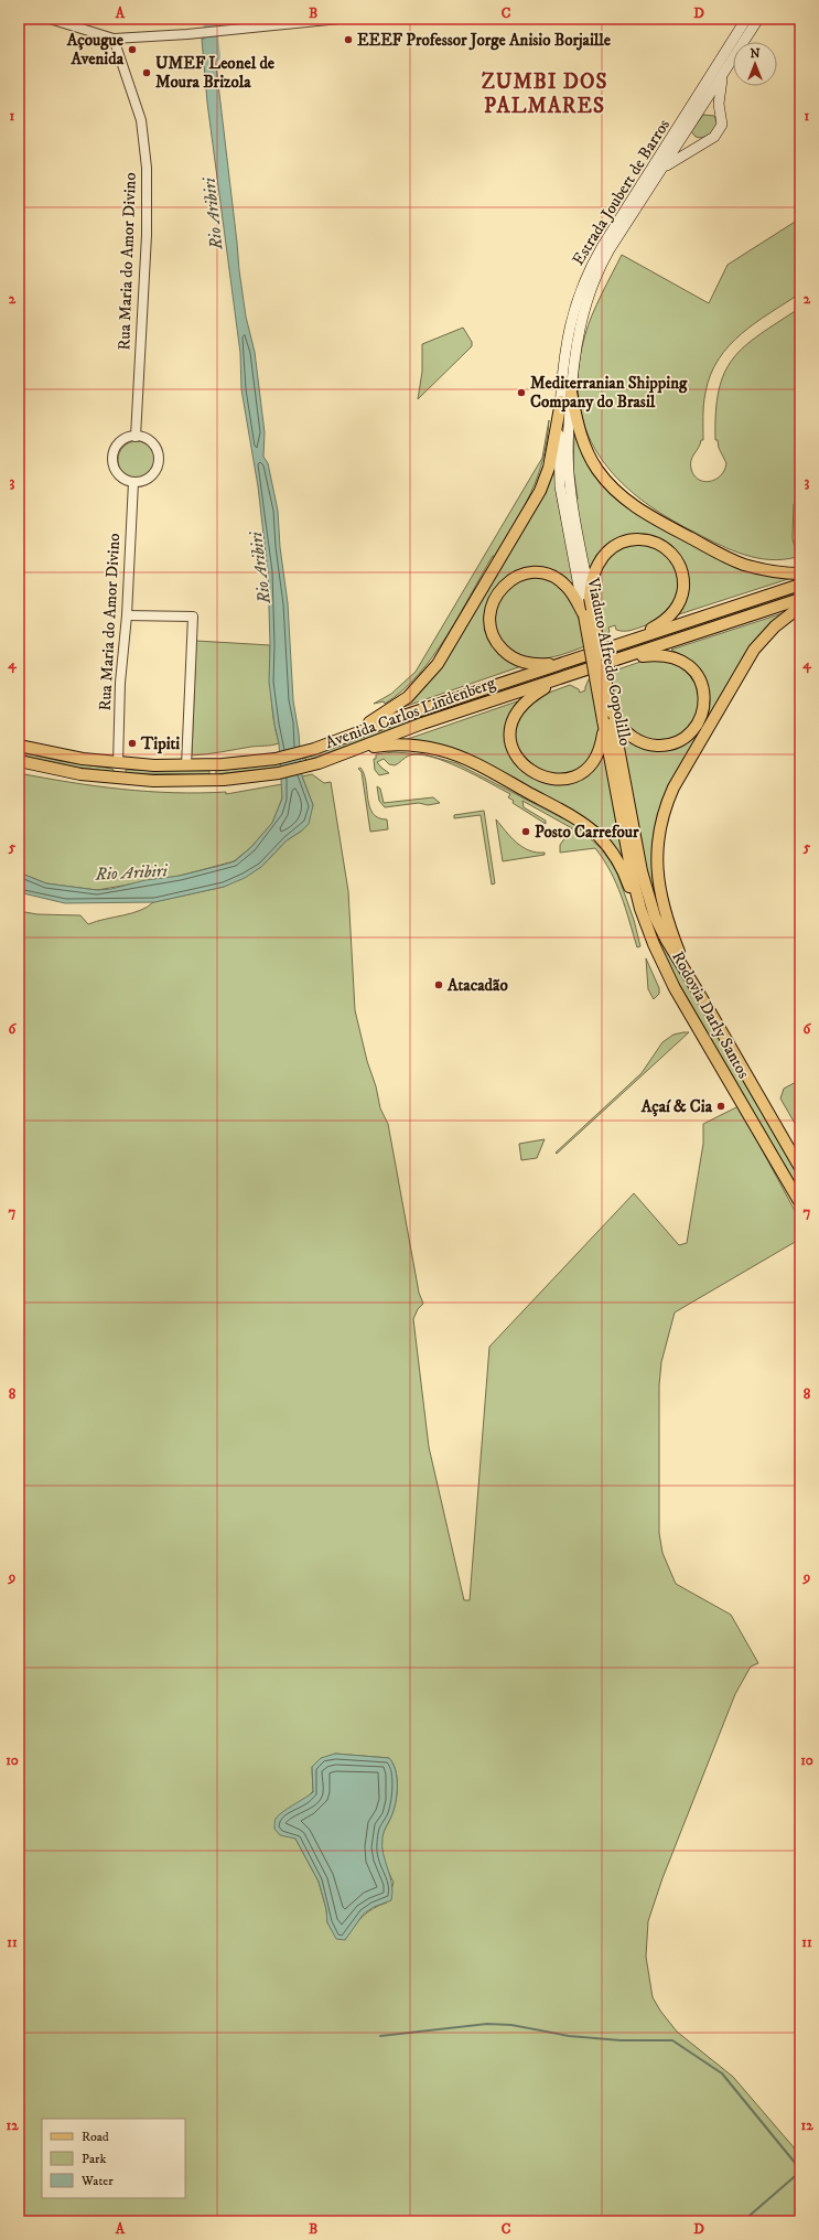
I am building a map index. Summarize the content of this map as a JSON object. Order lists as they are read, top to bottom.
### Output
{
  "streets": {
    "main road": [
      "Estrada Joubert de Barros",
      "Viaduto Alfredo Copolillo",
      "Avenida Carlos Lindenberg",
      "Rodovia Darly Santos"
    ],
    "street": ["Rua Maria do Amor Divino"]
  },
  "crossings": [
    ["Estrada Joubert de Barros", "Viaduto Alfredo Copolillo"],
    ["Rua Maria do Amor Divino", "Avenida Carlos Lindenberg"],
    ["Viaduto Alfredo Copolillo", "Rodovia Darly Santos"]
  ],
  "districts": ["ZUMBI DOS PALMARES"],
  "water": ["Rio Aribiri"],
  "places": [
    "EEEF Professor Jorge Anisio Borjaille",
    "Açougue Avenida",
    "UMEF Leonel de Moura Brizola",
    "Mediterranian Shipping Company do Brasil",
    "Tipiti",
    "Posto Carrefour",
    "Atacadão",
    "Açaí & Cia"
  ],
  "legend": ["Road", "Park", "Water"],
  "north": "top",
  "grid": {
    "columns": [
      "A",
      "B",
      "C",
      "D"
    ],
    "rows": [
      "1",
      "2",
      "3",
      "4",
      "5",
      "6",
      "7",
      "8",
      "9",
      "10",
      "11",
      "12"
    ]
  }
}
